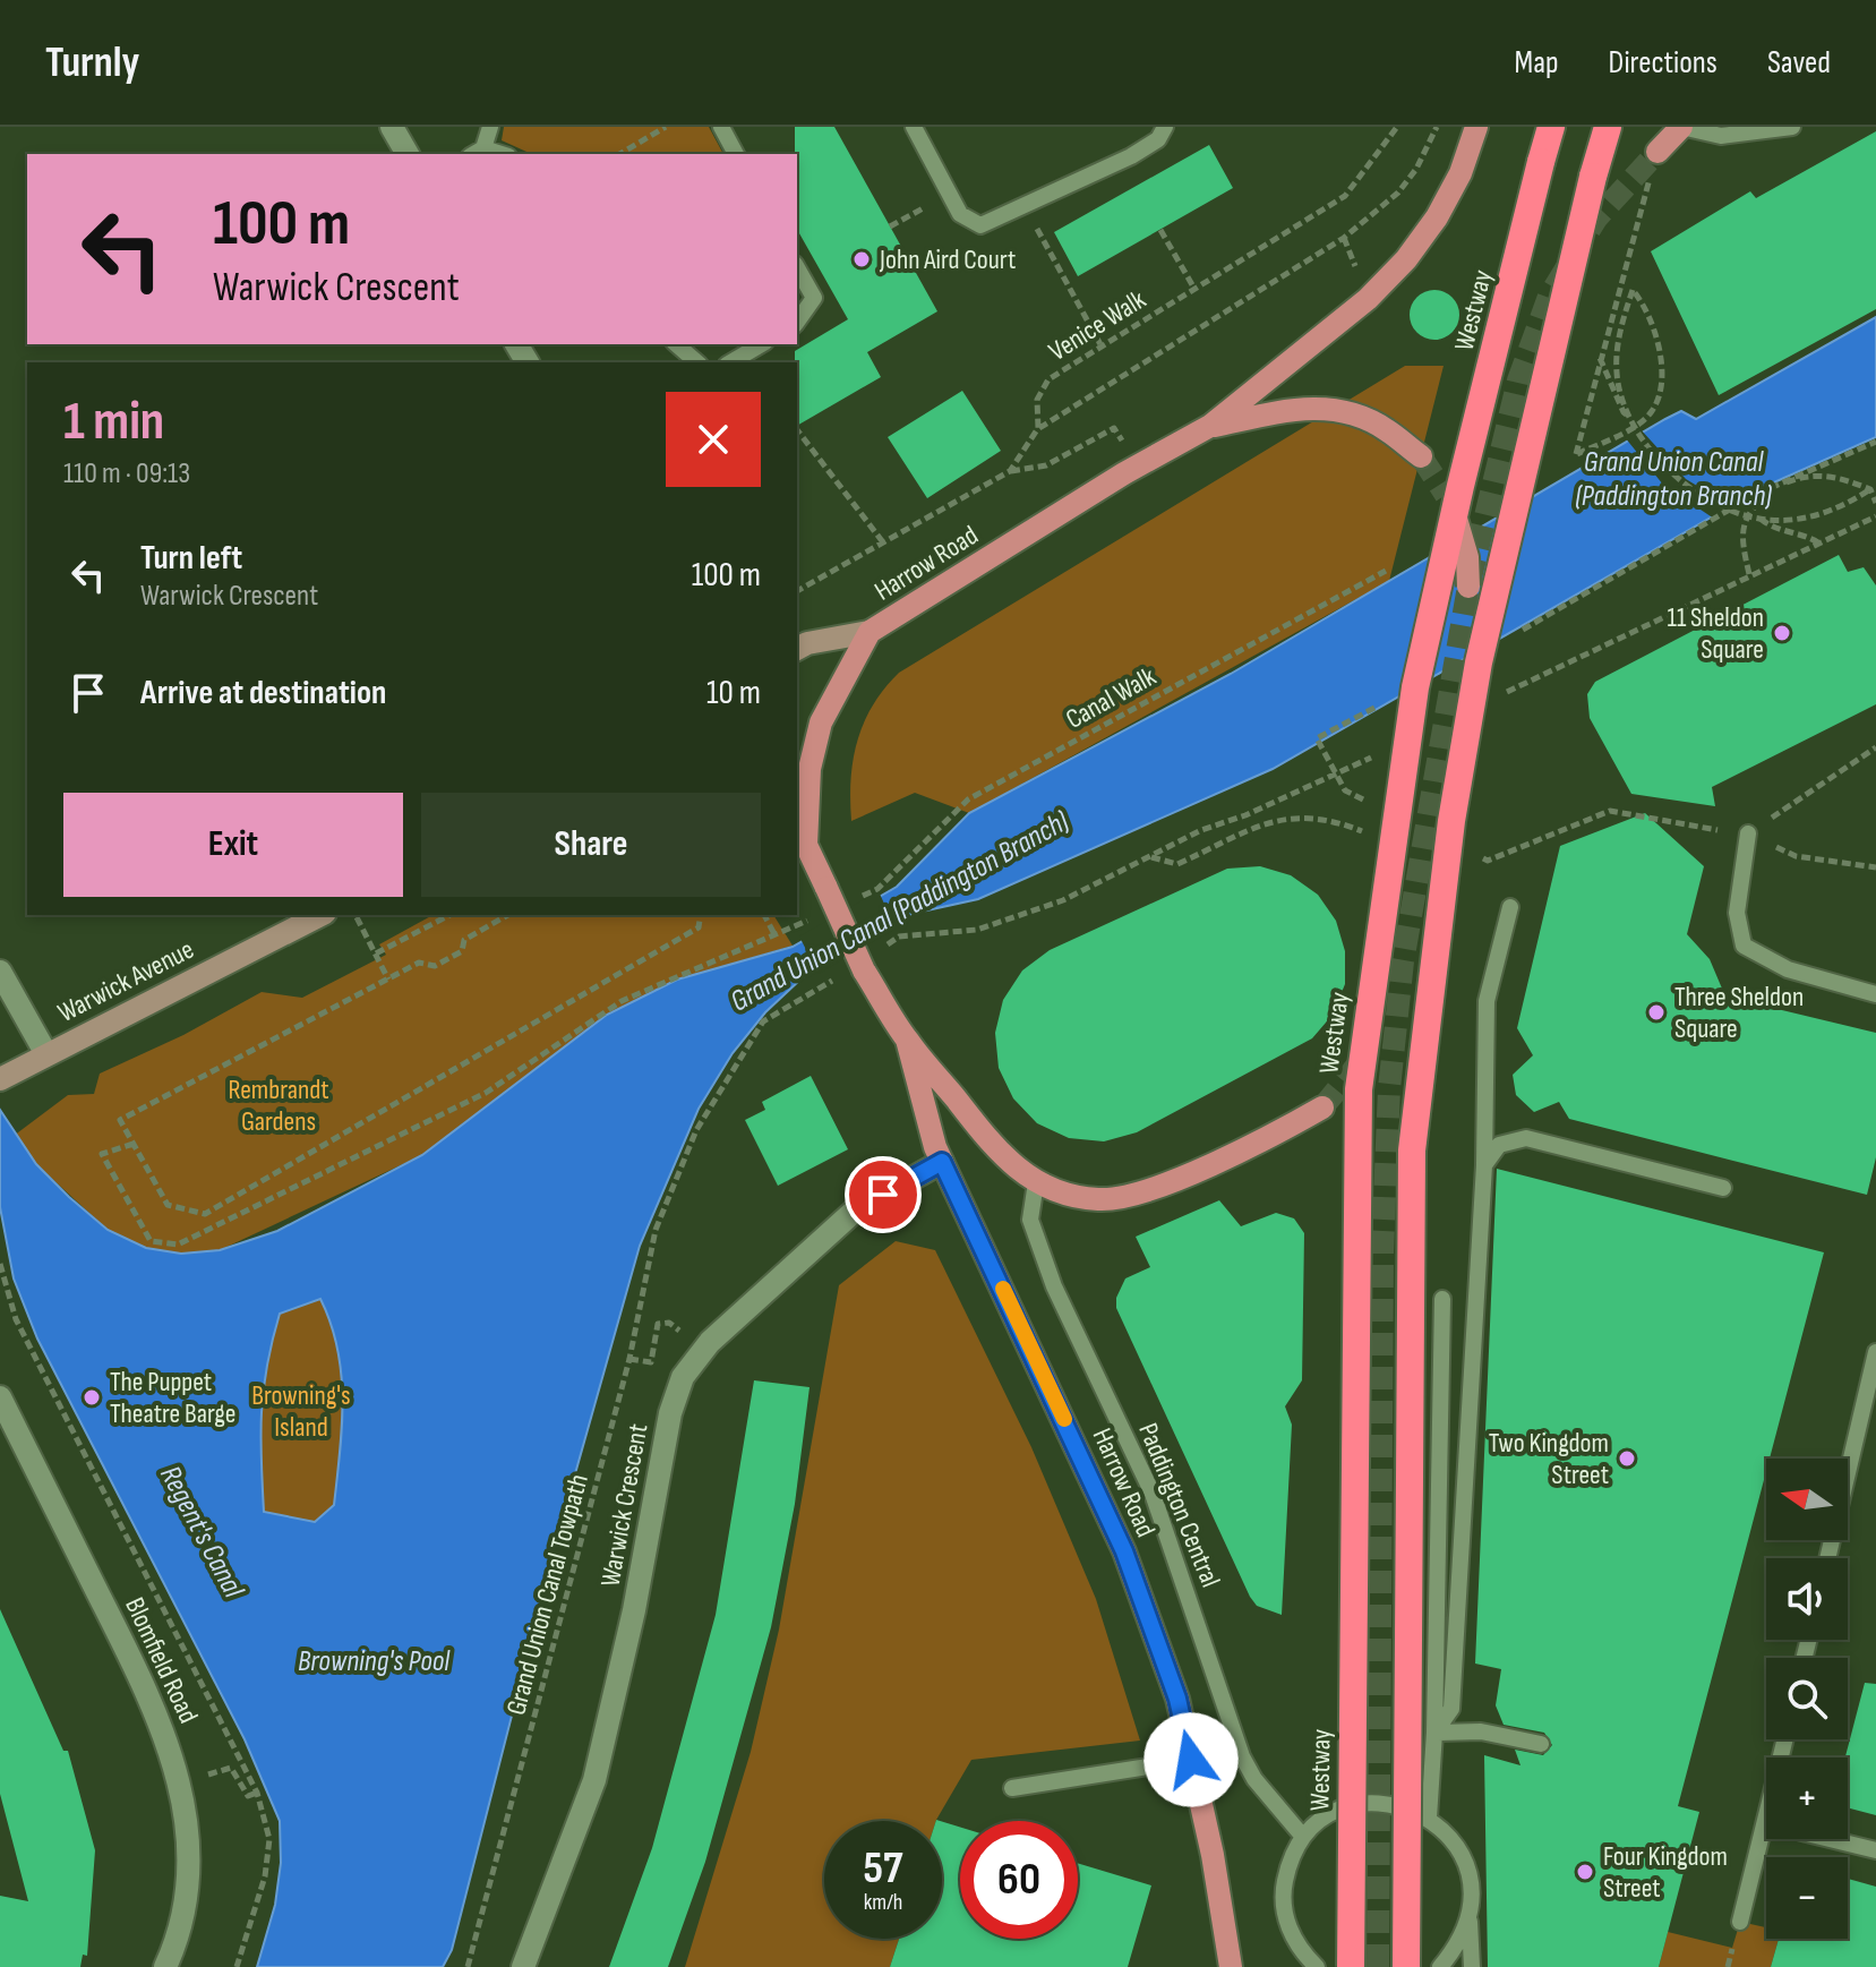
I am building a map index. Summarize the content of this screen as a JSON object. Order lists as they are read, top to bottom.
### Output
{
  "streets": {
    "highway": ["Westway"],
    "main road": ["Harrow Road"],
    "street": ["Warwick Avenue", "Warwick Crescent", "Blomfield Road"],
    "lane": ["Paddington Central"],
    "path": ["Venice Walk", "Canal Walk", "Grand Union Canal Towpath"]
  },
  "crossings": [
    ["Harrow Road", "Warwick Crescent"],
    ["Harrow Road", "Paddington Central"]
  ],
  "water": ["Grand Union Canal (Paddington Branch)", "Regent's Canal", "Browning's Pool"],
  "parks": ["Rembrandt Gardens", "Browning's Island"],
  "places": [
    "John Aird Court",
    "11 Sheldon Square",
    "Three Sheldon Square",
    "The Puppet Theatre Barge",
    "Two Kingdom Street",
    "Four Kingdom Street"
  ],
  "north": "left",
  "page": {
    "header": "Turnly",
    "nav": ["Map", "Directions", "Saved"],
    "turn": ["100 m", "Warwick Crescent"],
    "heading": ["1 min", "110 m · 09:13"],
    "list": [
      {
        "name": "Turn left",
        "note": "Warwick Crescent",
        "value": "100 m"
      },
      {
        "name": "Arrive at destination",
        "value": "10 m"
      }
    ],
    "buttons": ["Exit", "Share"],
    "map_buttons": ["+", "−"],
    "speed": "57 km/h",
    "limit": "60"
  }
}
